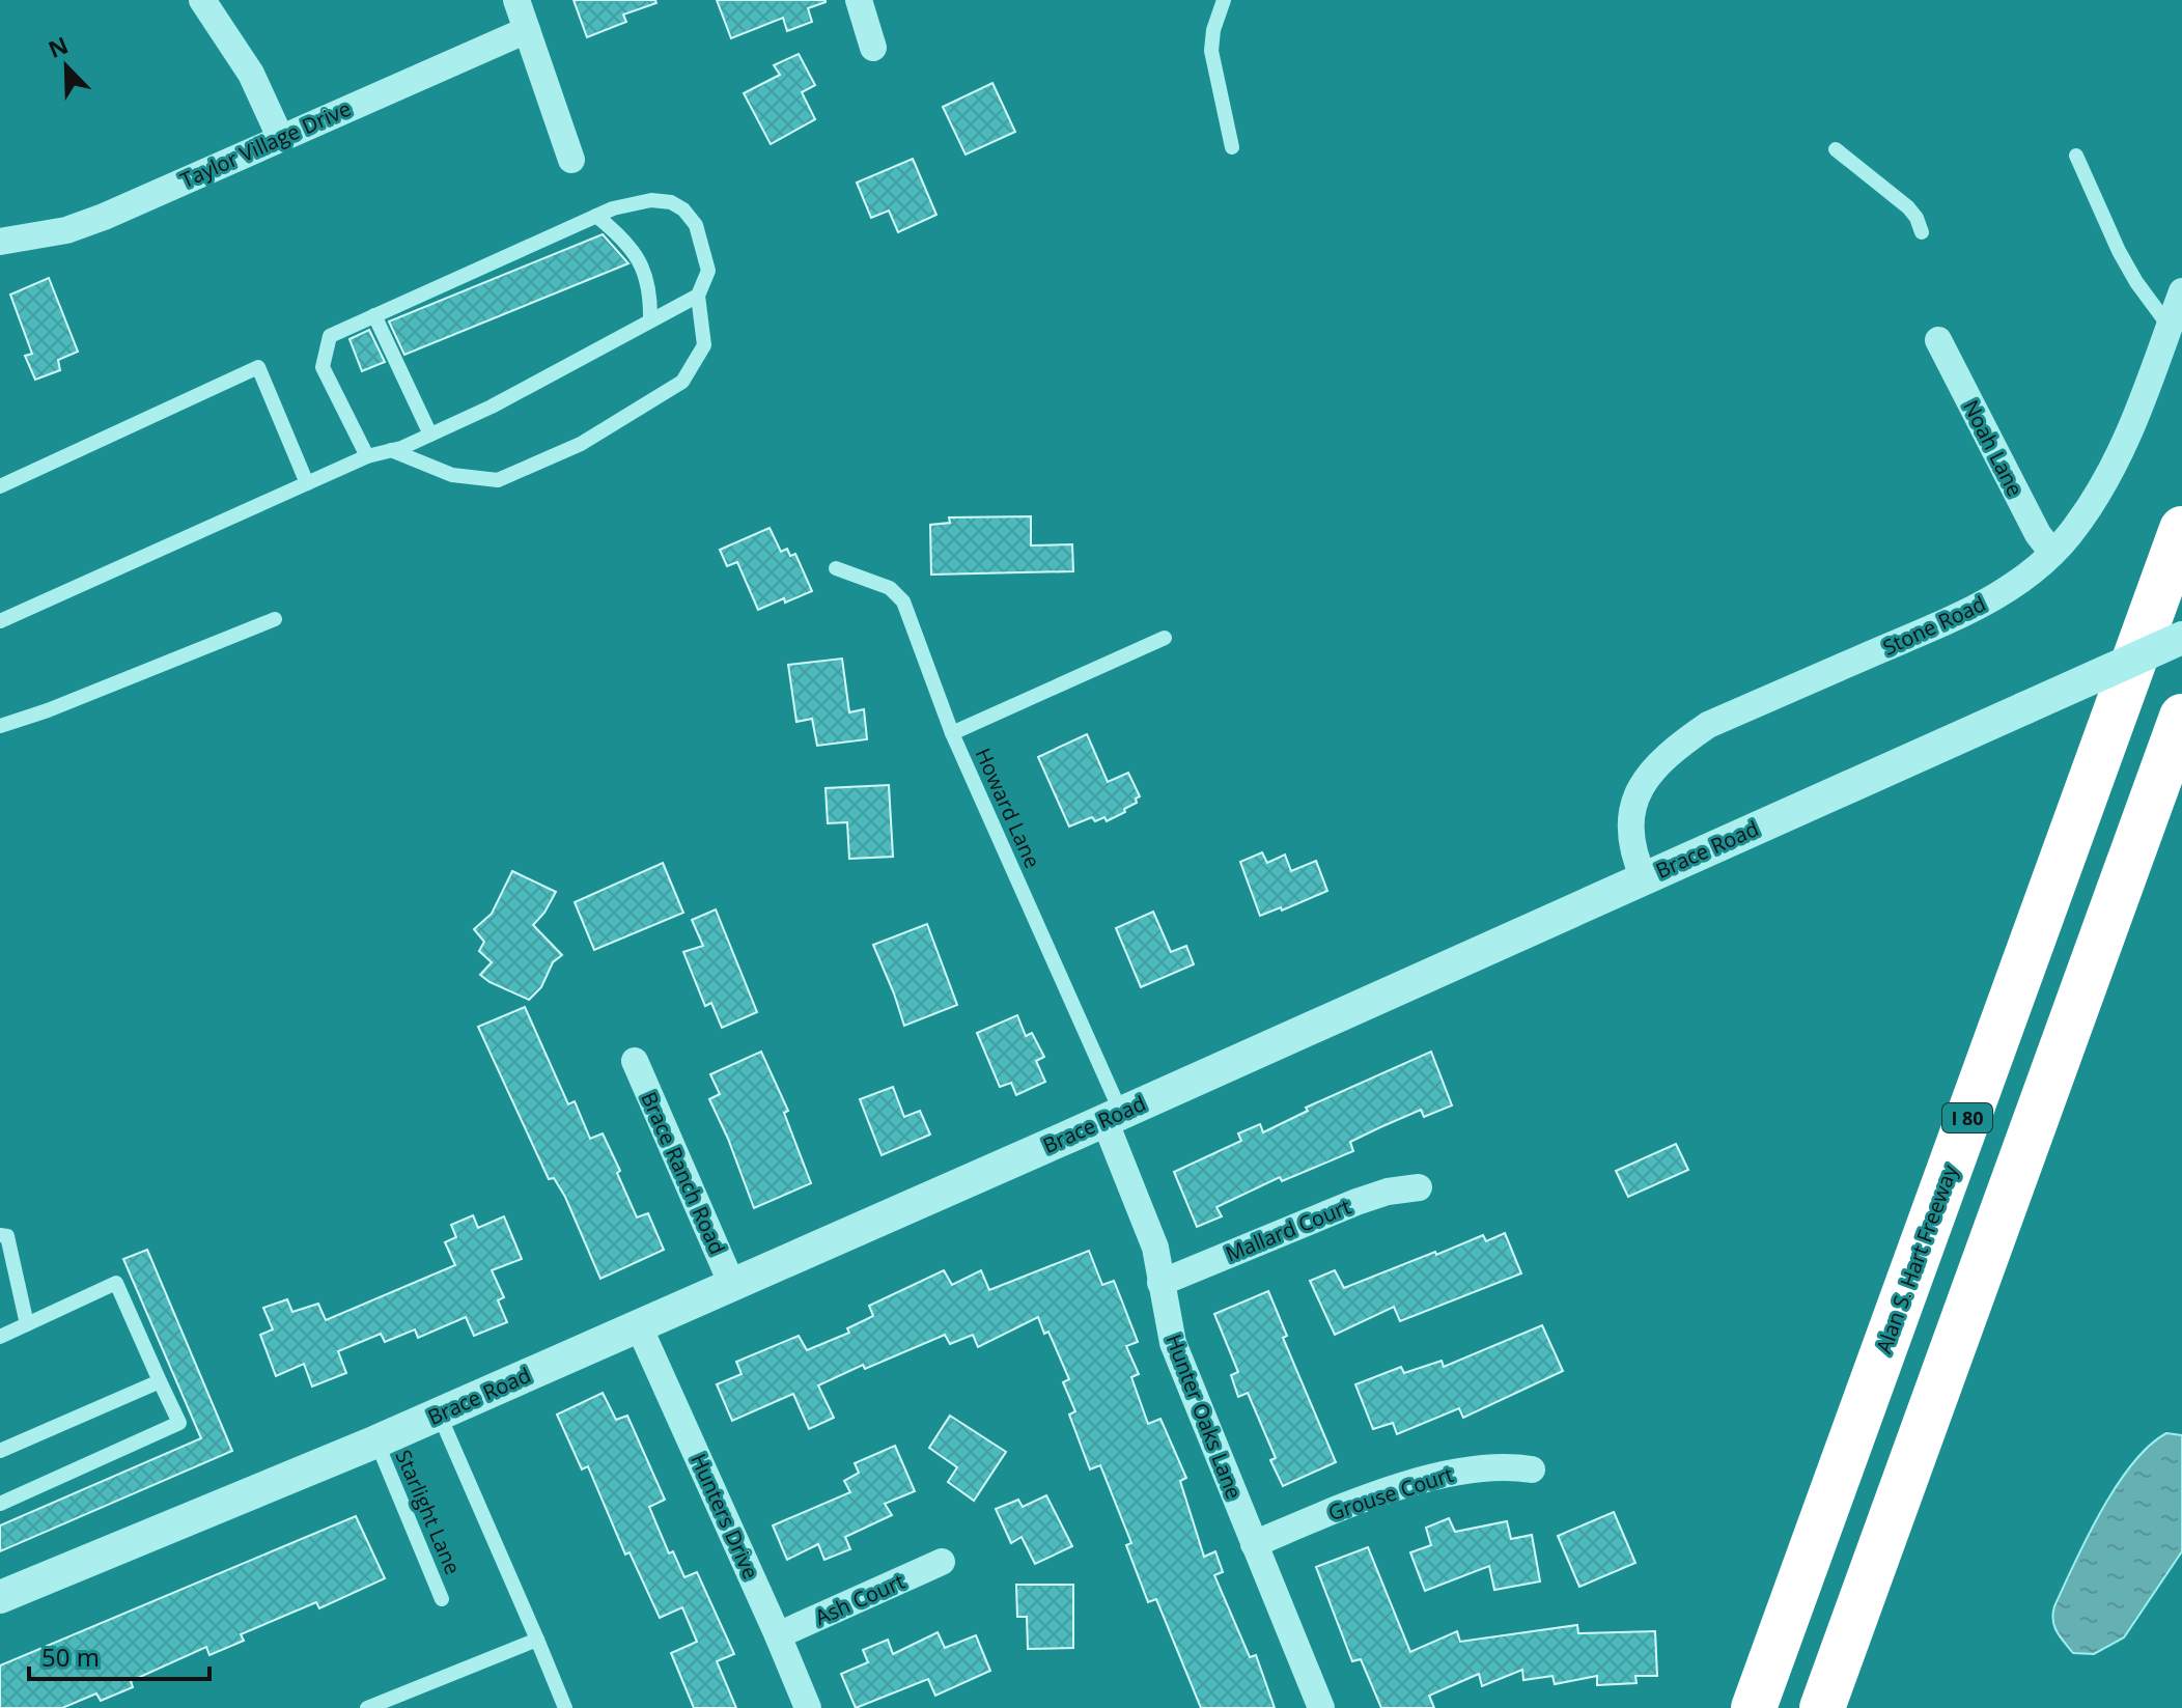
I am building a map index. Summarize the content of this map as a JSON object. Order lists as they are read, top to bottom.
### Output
{
  "streets": {
    "highway": ["I 80", "Alan S. Hart Freeway"],
    "street": [
      "Taylor Village Drive",
      "Noah Lane",
      "Stone Road",
      "Brace Road",
      "Brace Ranch Road",
      "Mallard Court",
      "Hunter Oaks Lane",
      "Grouse Court",
      "Hunters Drive",
      "Ash Court"
    ],
    "lane": ["Howard Lane", "Starlight Lane"]
  },
  "crossings": [
    ["Noah Lane", "Stone Road"],
    ["Stone Road", "Brace Road"],
    ["Howard Lane", "Brace Road"],
    ["Howard Lane", "Hunter Oaks Lane"],
    ["Brace Road", "Brace Ranch Road"],
    ["Brace Road", "Hunter Oaks Lane"],
    ["Brace Road", "Starlight Lane"],
    ["Brace Road", "Hunters Drive"],
    ["Mallard Court", "Hunter Oaks Lane"],
    ["Hunter Oaks Lane", "Grouse Court"],
    ["Hunters Drive", "Ash Court"]
  ],
  "scale_bar": "50 m",
  "north": "top left"
}
